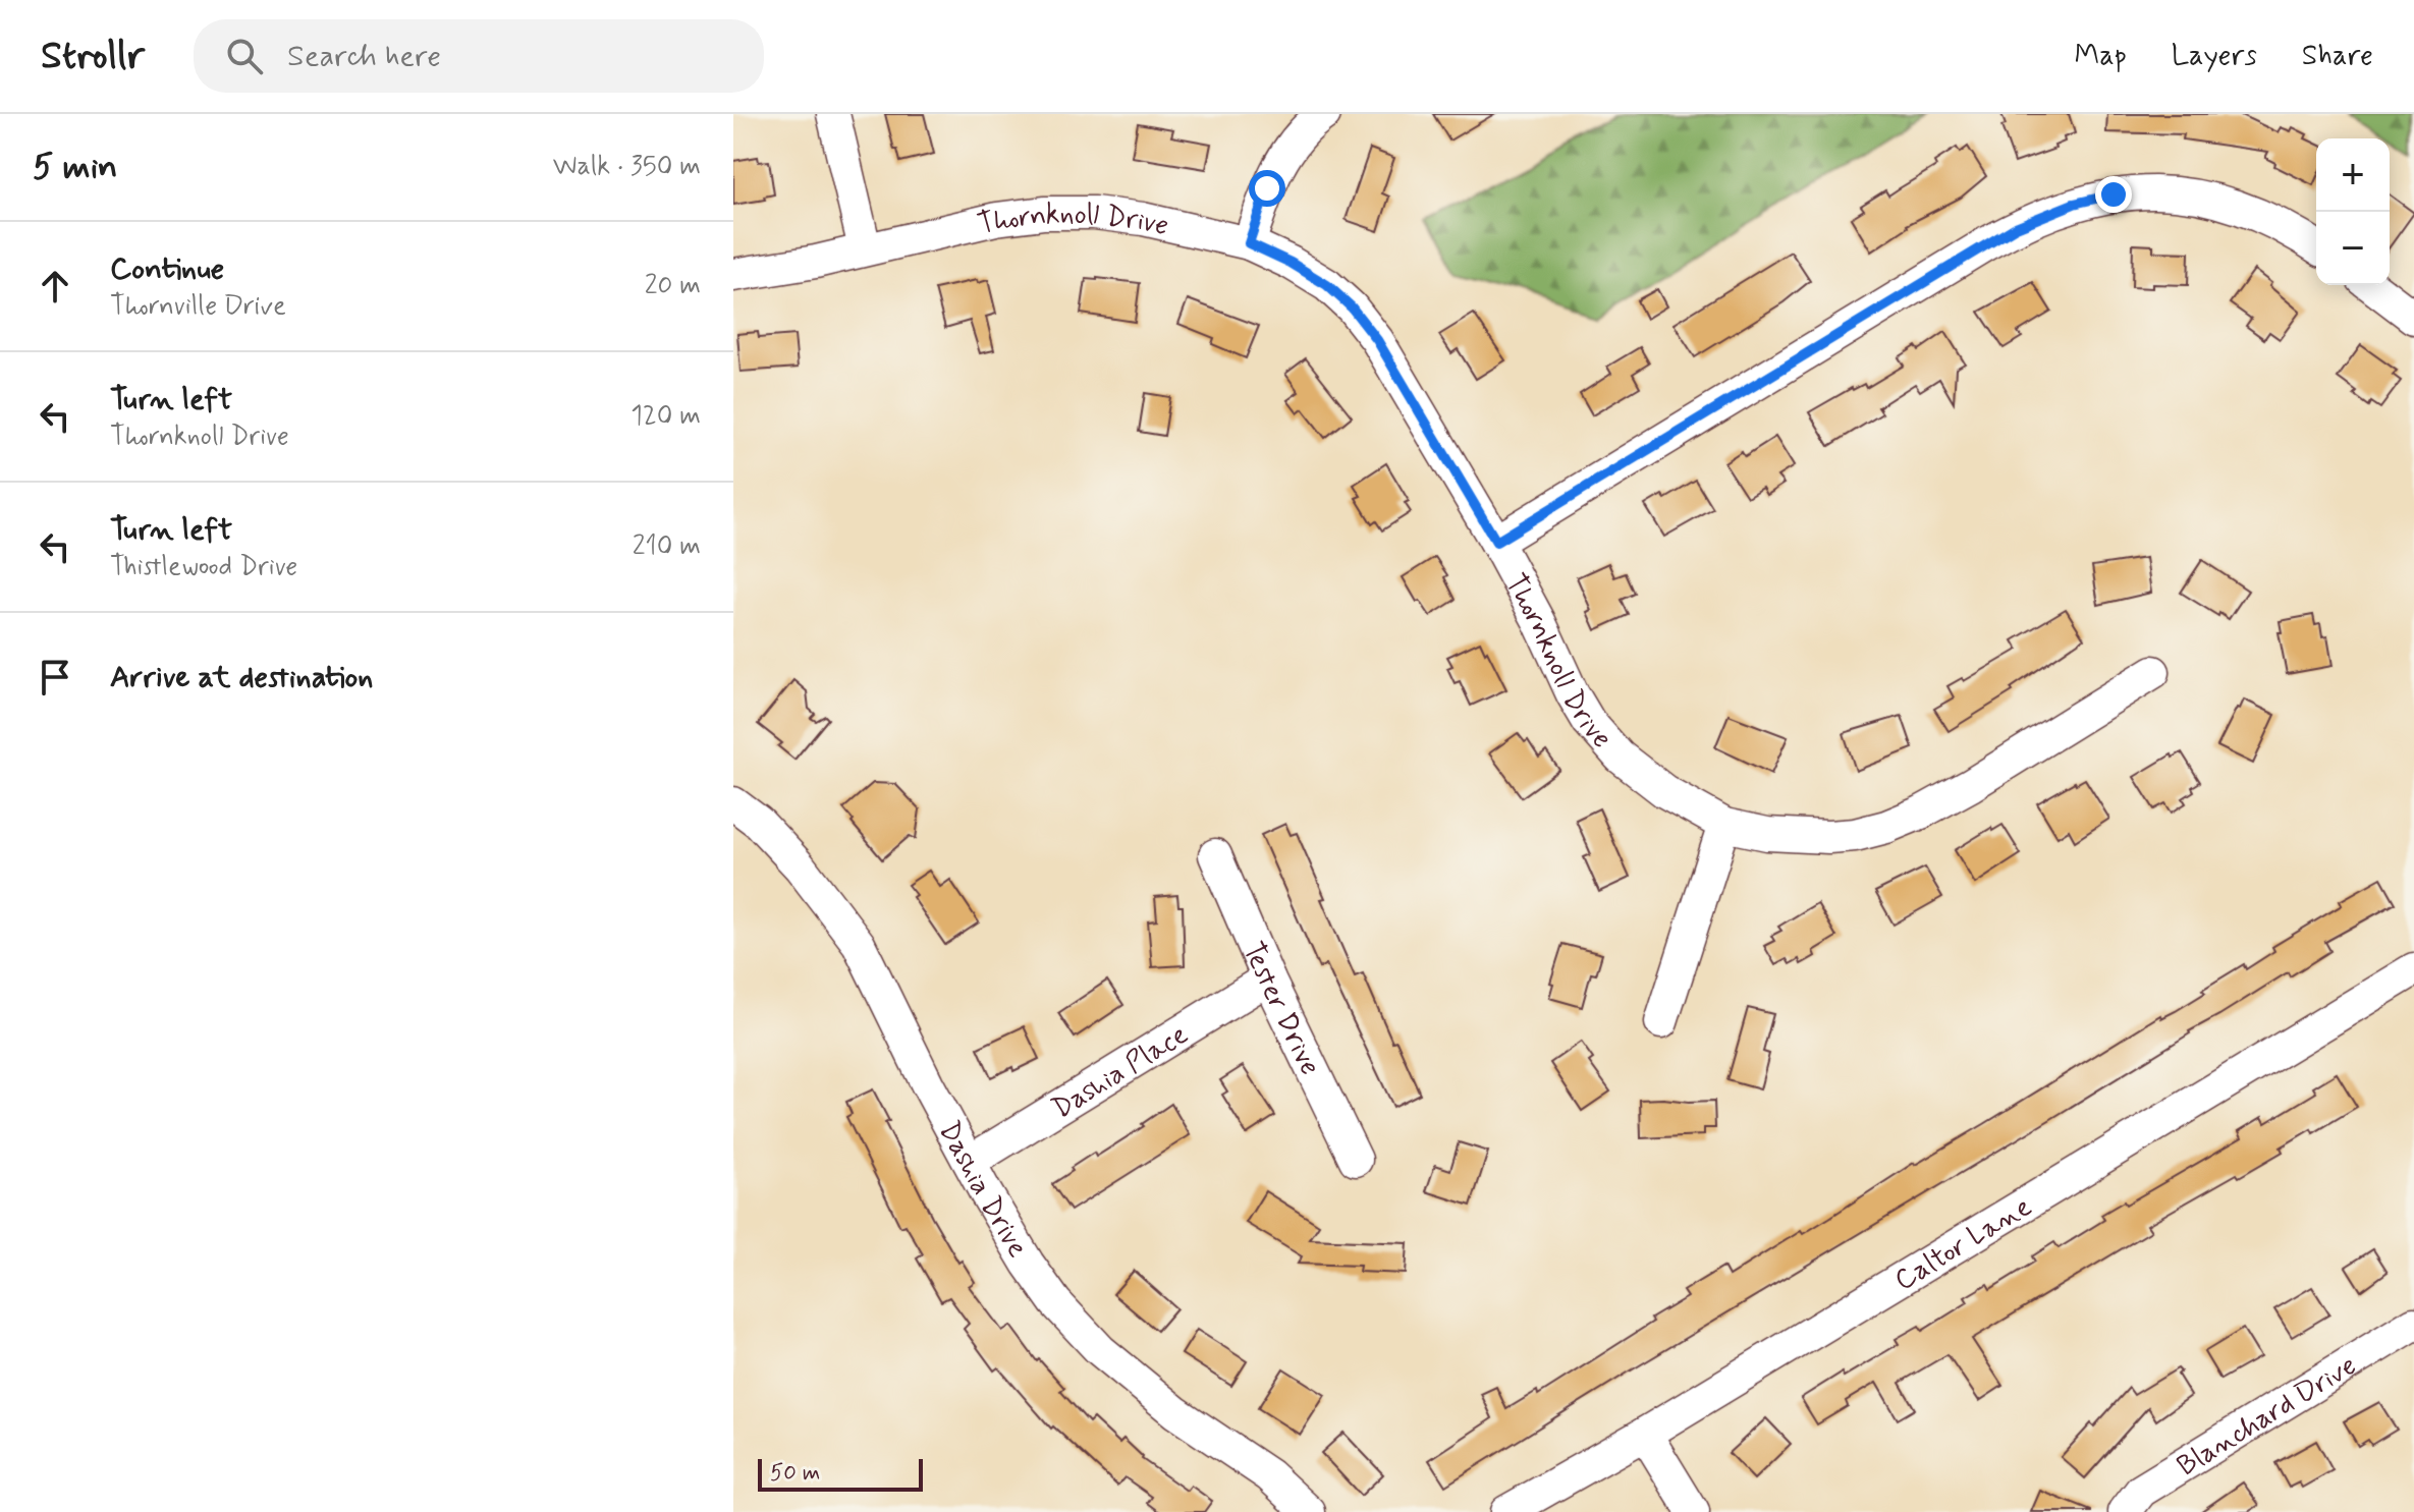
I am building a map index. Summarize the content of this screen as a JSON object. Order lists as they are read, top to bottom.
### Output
{
  "streets": {
    "street": [
      "Thornknoll Drive",
      "Tester Drive",
      "Dashia Place",
      "Dashia Drive",
      "Caltor Lane",
      "Blanchard Drive"
    ]
  },
  "crossings": [
    ["Tester Drive", "Dashia Place"],
    ["Dashia Place", "Dashia Drive"]
  ],
  "scale_bar": "50 m",
  "page": {
    "header": "Strollr",
    "search": "Search here",
    "nav": ["Map", "Layers", "Share"],
    "heading": ["5 min", "Walk · 350 m"],
    "map_buttons": ["+", "−"],
    "list": [
      ["Continue", "Thornville Drive", "20 m"],
      ["Turn left", "Thornknoll Drive", "120 m"],
      ["Turn left", "Thistlewood Drive", "210 m"],
      "Arrive at destination"
    ],
    "scale": "50 m"
  }
}
